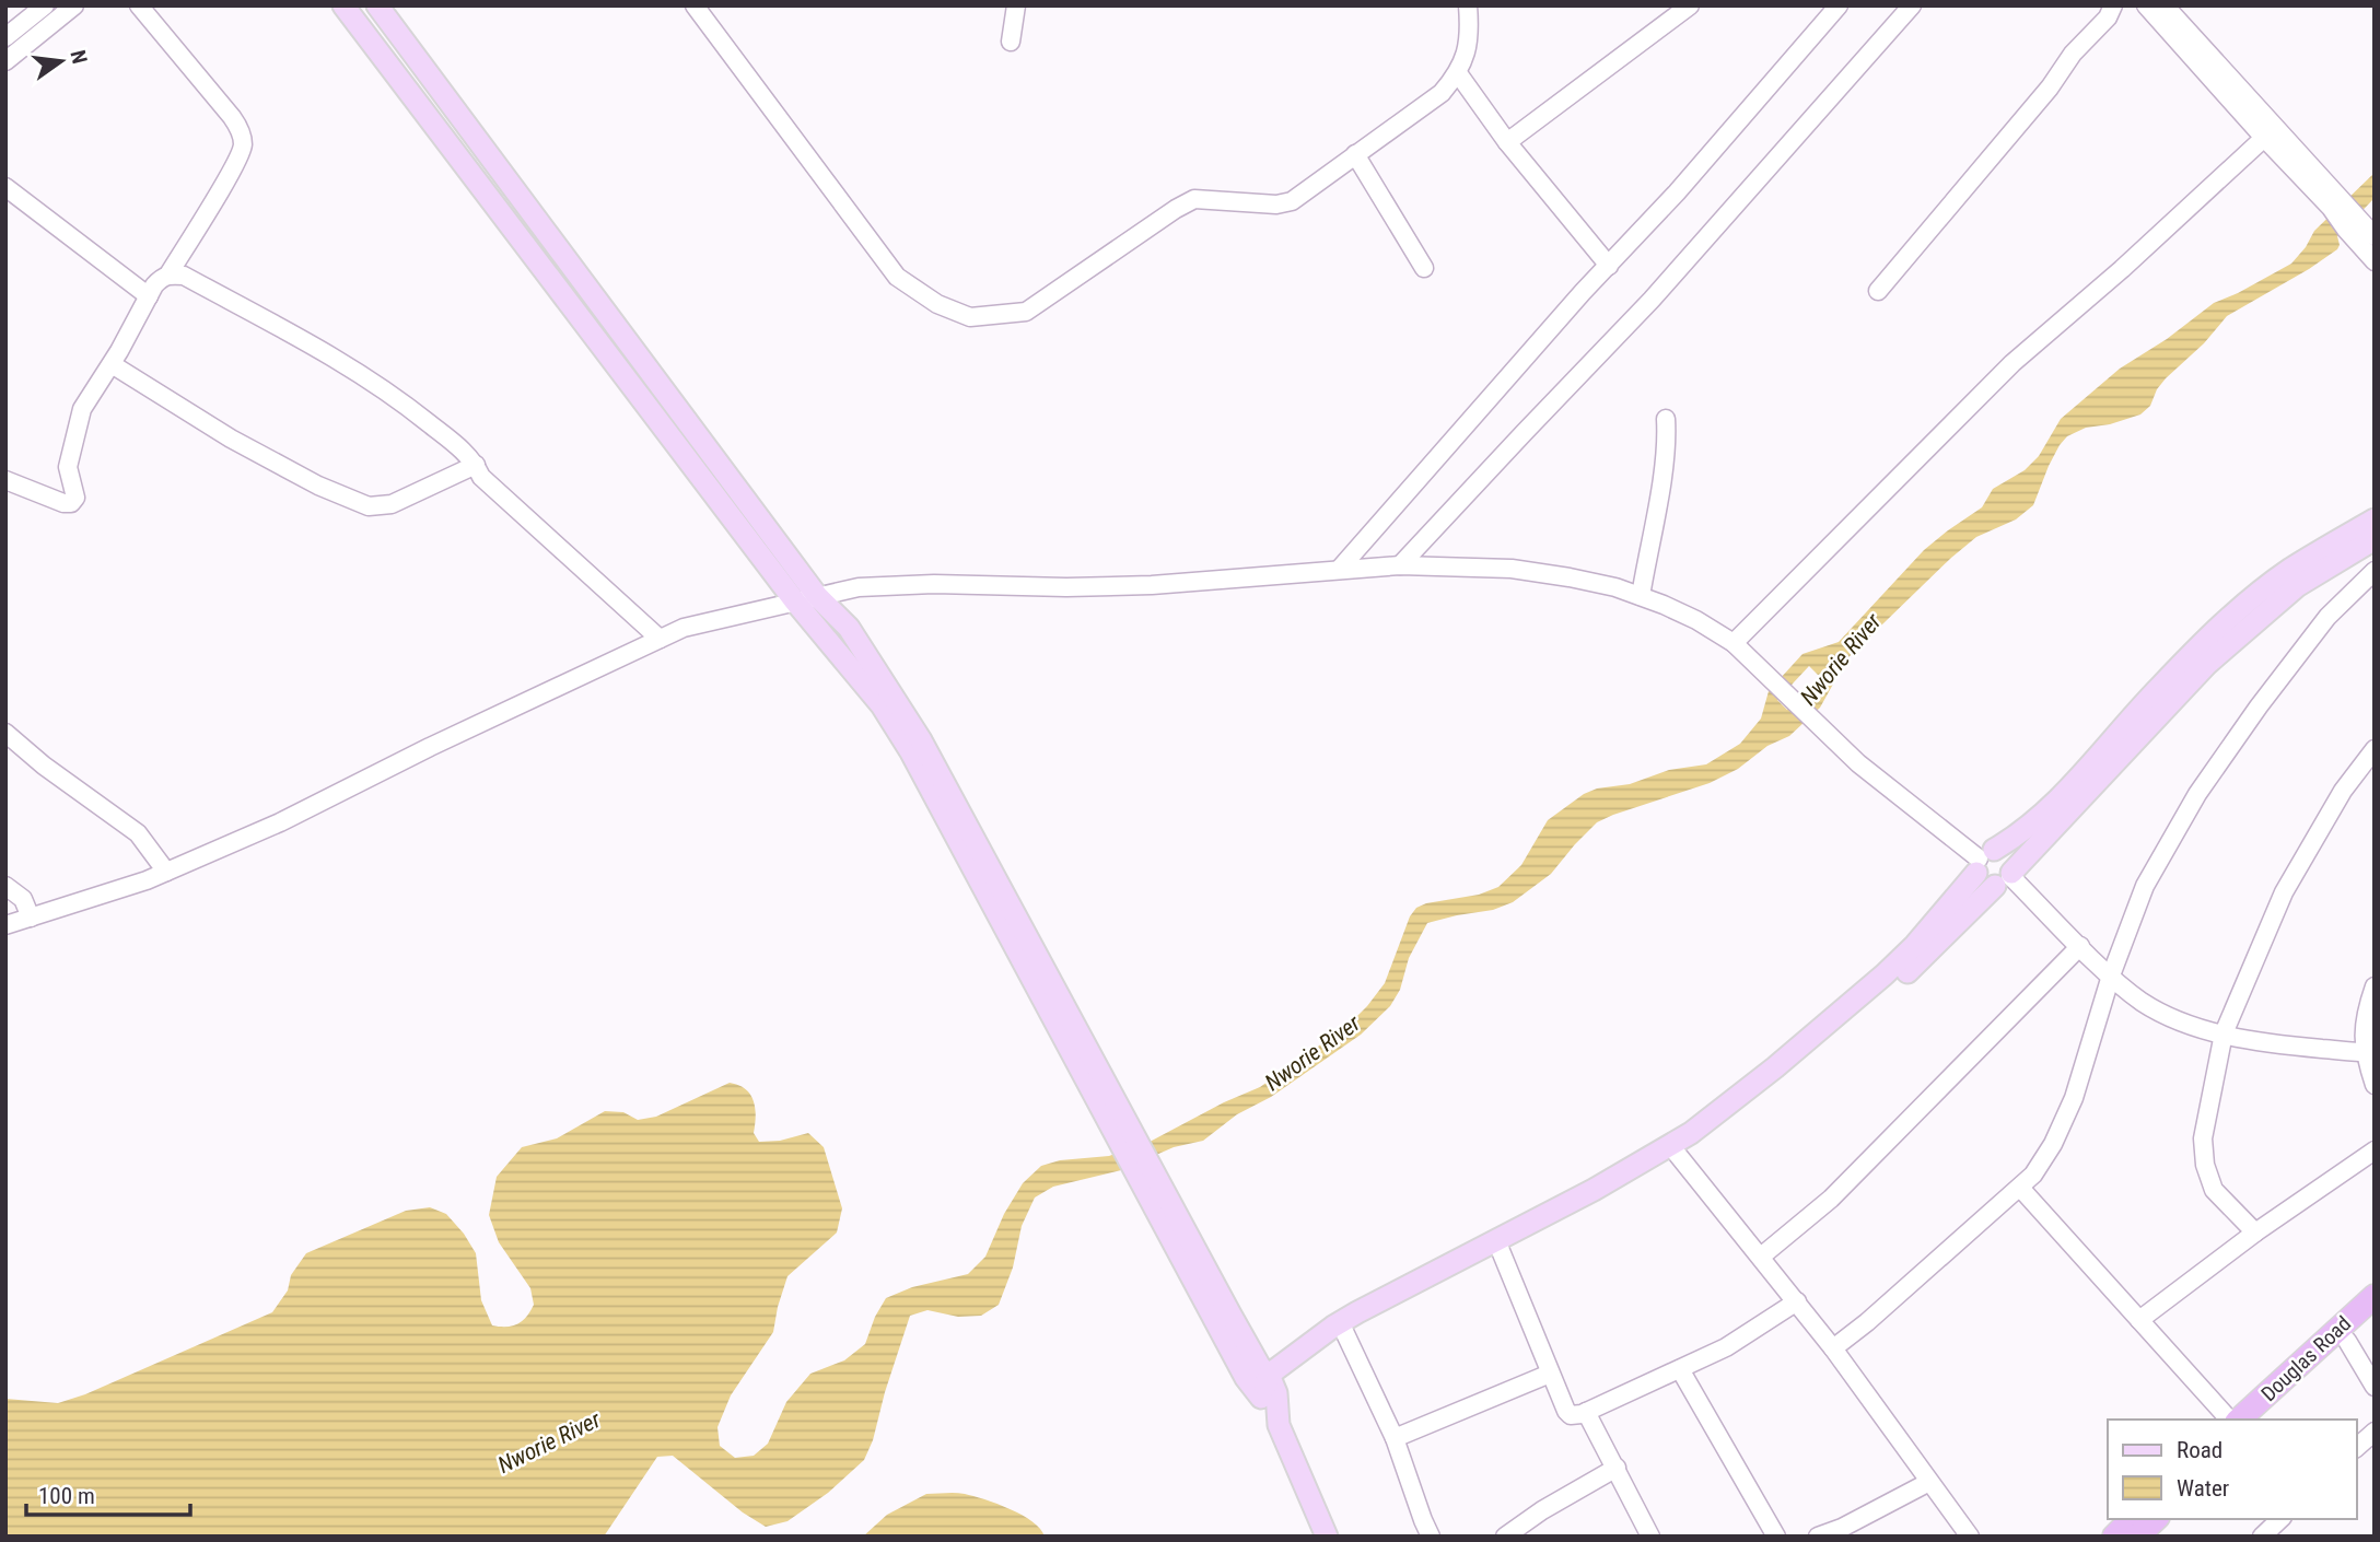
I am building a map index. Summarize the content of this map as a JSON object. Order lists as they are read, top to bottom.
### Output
{
  "streets": {
    "highway": ["Douglas Road"]
  },
  "water": ["Nworie River"],
  "legend": ["Road", "Water"],
  "scale_bar": "100 m",
  "north": "right"
}
